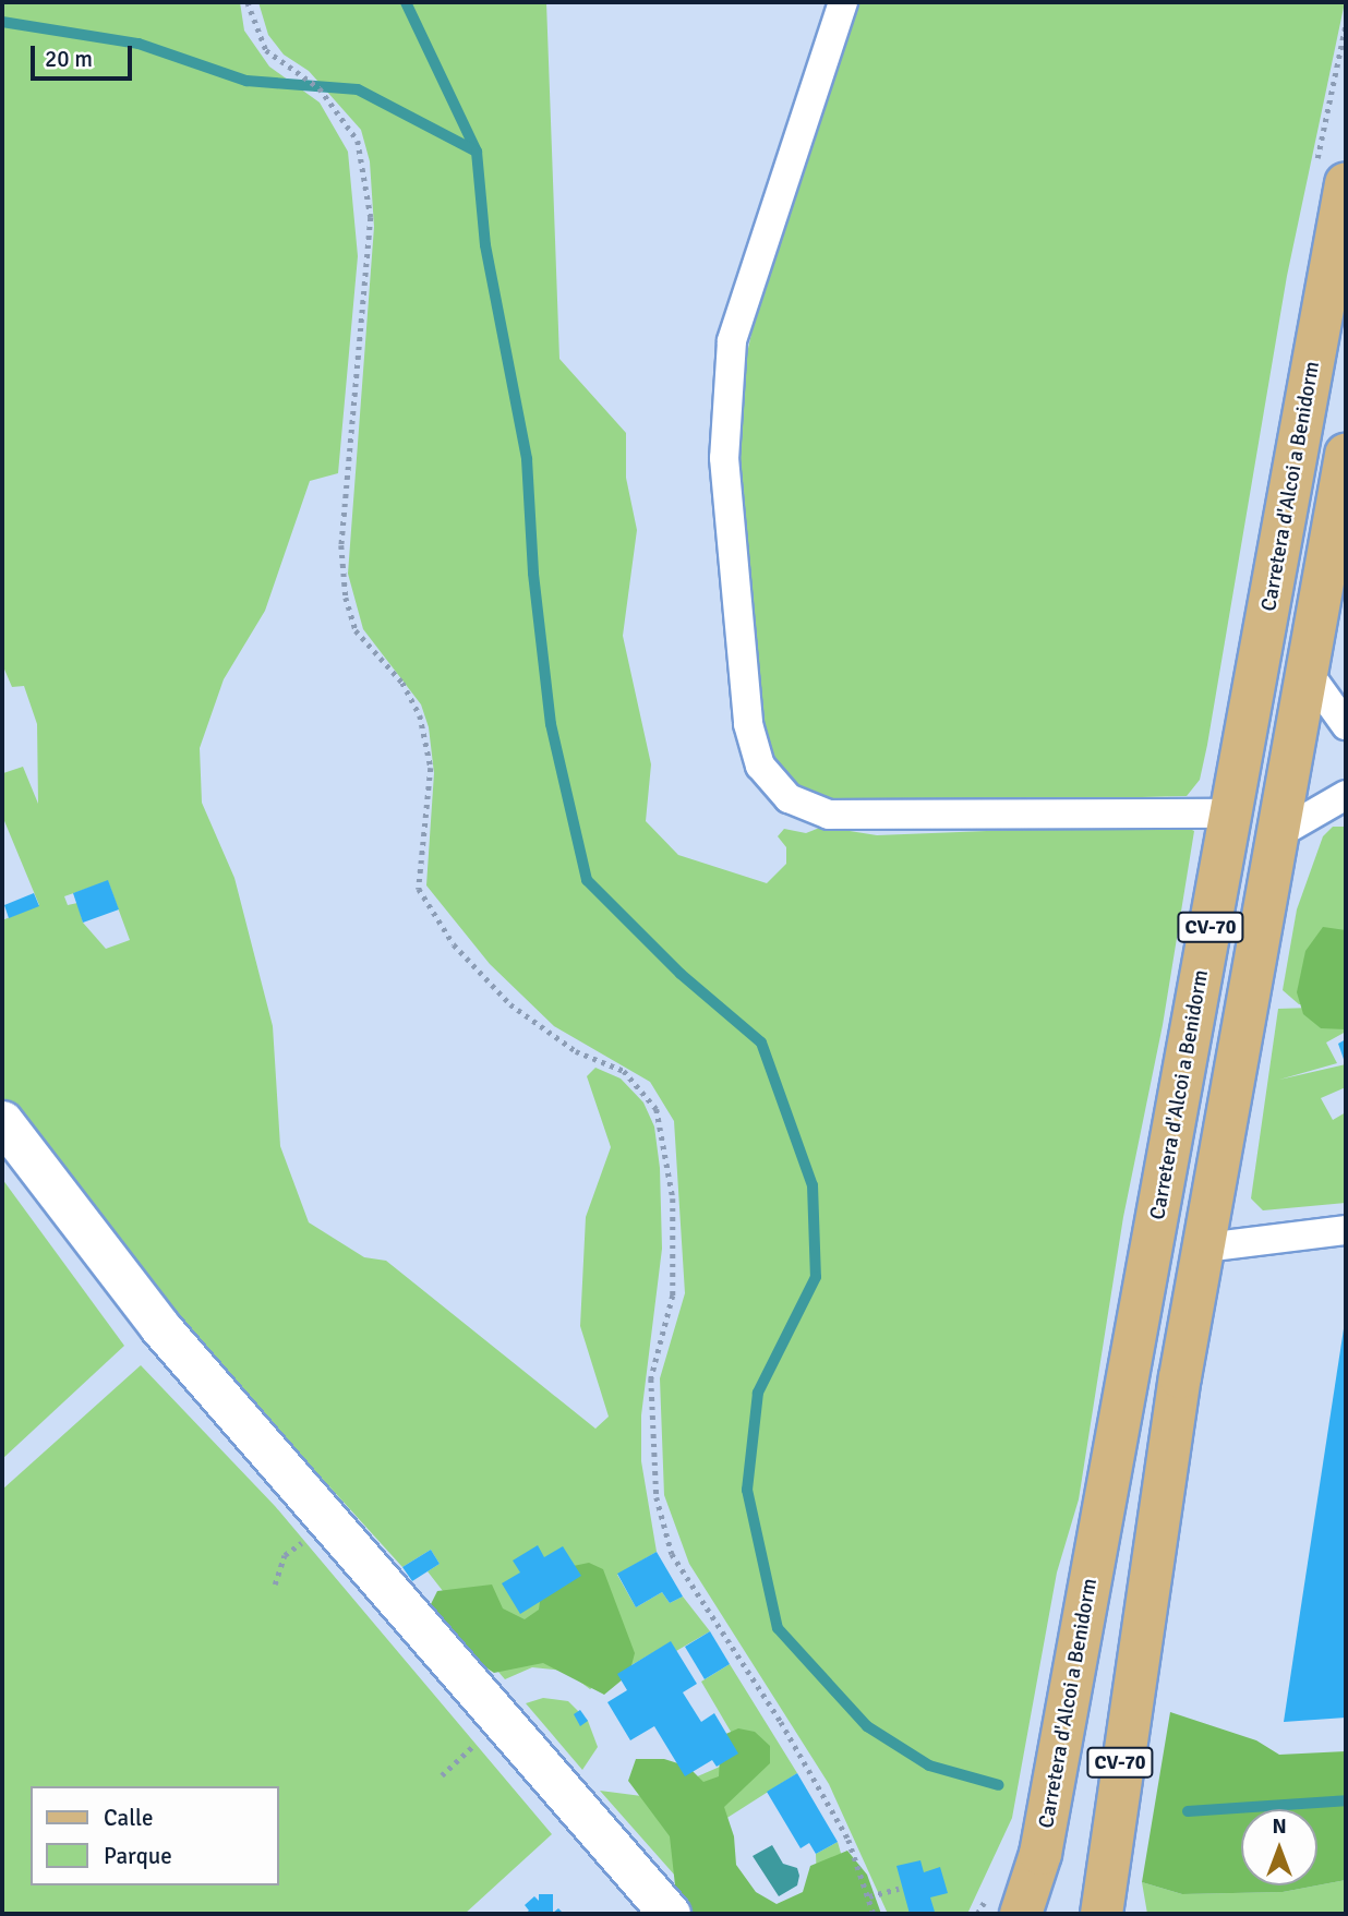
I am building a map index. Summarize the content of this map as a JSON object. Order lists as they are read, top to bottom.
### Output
{
  "streets": {
    "main road": ["Carretera d'Alcoi a Benidorm", "CV-70"]
  },
  "legend": ["Calle", "Parque"],
  "scale_bar": "20 m",
  "north": "top"
}
